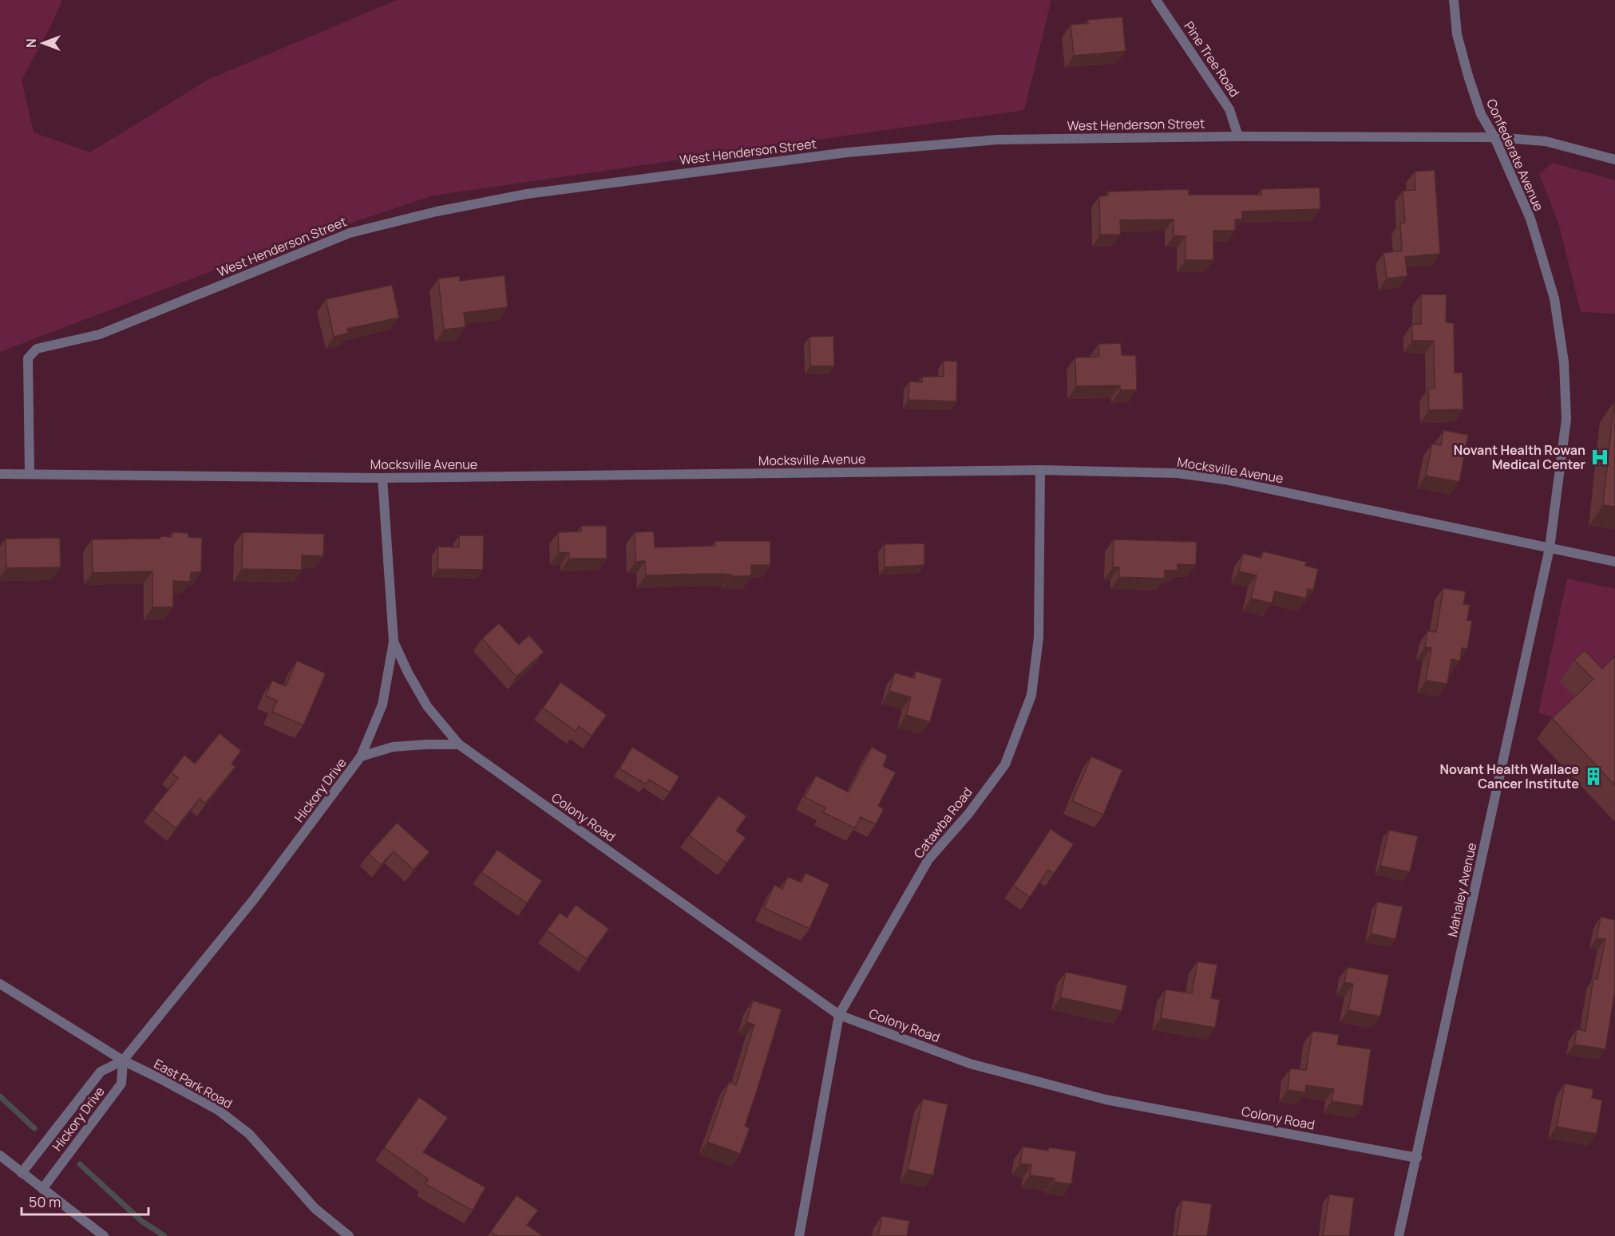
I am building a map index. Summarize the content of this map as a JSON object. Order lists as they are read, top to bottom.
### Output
{
  "streets": {
    "street": [
      "Pine Tree Road",
      "West Henderson Street",
      "Confederate Avenue",
      "Mocksville Avenue",
      "Hickory Drive",
      "Colony Road",
      "Catawba Road",
      "Mahaley Avenue",
      "East Park Road"
    ]
  },
  "crossings": [
    ["Pine Tree Road", "West Henderson Street"],
    ["West Henderson Street", "Confederate Avenue"],
    ["West Henderson Street", "Mocksville Avenue"],
    ["Confederate Avenue", "Mocksville Avenue"],
    ["Confederate Avenue", "Mahaley Avenue"],
    ["Mocksville Avenue", "Hickory Drive"],
    ["Mocksville Avenue", "Catawba Road"],
    ["Mocksville Avenue", "Mahaley Avenue"],
    ["Hickory Drive", "Colony Road"],
    ["Hickory Drive", "East Park Road"],
    ["Colony Road", "Catawba Road"],
    ["Colony Road", "Mahaley Avenue"]
  ],
  "places": {
    "hospital": ["Novant Health Rowan Medical Center"],
    "building": ["Novant Health Wallace Cancer Institute"]
  },
  "scale_bar": "50 m",
  "north": "left"
}
